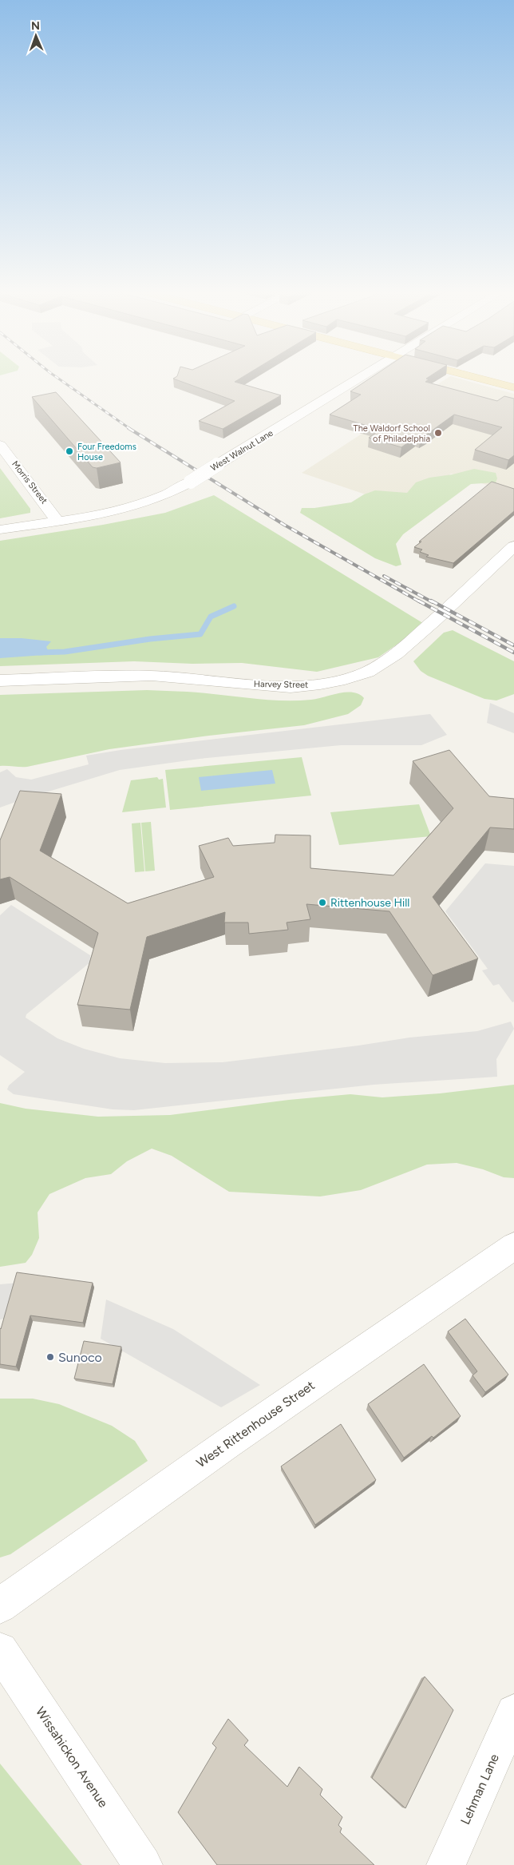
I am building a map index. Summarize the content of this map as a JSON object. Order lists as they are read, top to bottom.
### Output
{
  "streets": {
    "street": [
      "West Walnut Lane",
      "Morris Street",
      "Harvey Street",
      "West Rittenhouse Street",
      "Wissahickon Avenue",
      "Lehman Lane"
    ]
  },
  "crossings": [
    ["West Walnut Lane", "Morris Street"]
  ],
  "places": [
    "The Waldorf School of Philadelphia",
    "Four Freedoms House",
    "Rittenhouse Hill",
    "Sunoco"
  ],
  "north": "top"
}
